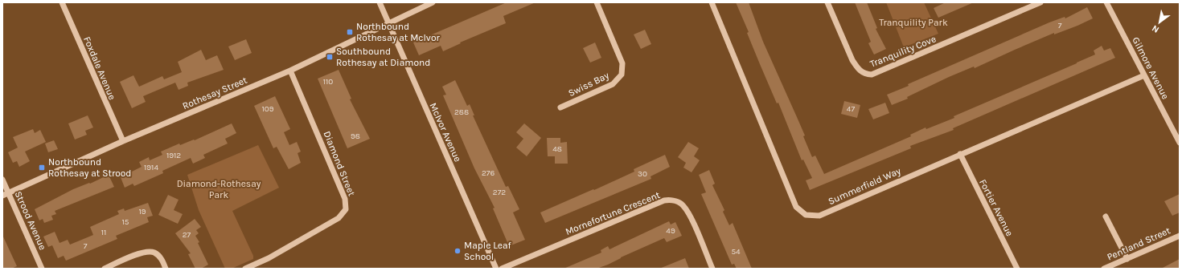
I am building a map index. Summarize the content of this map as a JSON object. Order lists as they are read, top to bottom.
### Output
{
  "streets": {
    "street": [
      "Tranquility Cove",
      "Foxdale Avenue",
      "Gilmore Avenue",
      "Swiss Bay",
      "Rothesay Street",
      "McIvor Avenue",
      "Diamond Street",
      "Summerfield Way",
      "Fortier Avenue",
      "Mornefortune Crescent",
      "Strood Avenue",
      "Pentland Street"
    ]
  },
  "crossings": [
    ["Foxdale Avenue", "Rothesay Street"],
    ["Gilmore Avenue", "Summerfield Way"],
    ["Rothesay Street", "McIvor Avenue"],
    ["Rothesay Street", "Diamond Street"],
    ["Rothesay Street", "Strood Avenue"],
    ["Summerfield Way", "Fortier Avenue"]
  ],
  "parks": ["Tranquility Park", "Diamond-Rothesay Park"],
  "places": {
    "transit": ["Northbound Rothesay at McIvor", "Southbound Rothesay at Diamond", "Northbound Rothesay at Strood"],
    "other": ["Maple Leaf School"]
  },
  "house_numbers": [
    "7",
    "110",
    "109",
    "47",
    "288",
    "98",
    "48",
    "1912",
    "1914",
    "276",
    "30",
    "272",
    "19",
    "15",
    "49",
    "11",
    "27",
    "7",
    "54"
  ],
  "north": "bottom left"
}
